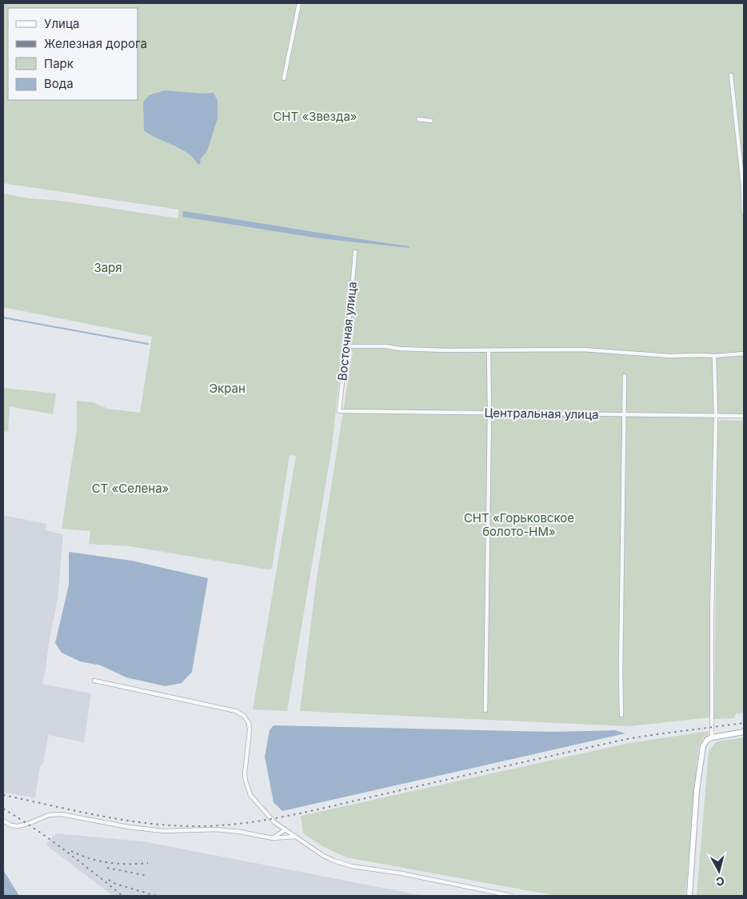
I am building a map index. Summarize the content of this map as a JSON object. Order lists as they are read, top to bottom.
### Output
{
  "streets": {
    "street": ["Восточная улица", "Центральная улица"]
  },
  "crossings": [
    ["Восточная улица", "Центральная улица"]
  ],
  "parks": [
    "СНТ «Звезда»",
    "Заря",
    "Экран",
    "СТ «Селена»",
    "СНТ «Горьковское болото-НМ»"
  ],
  "legend": [
    "Улица",
    "Железная дорога",
    "Парк",
    "Вода"
  ],
  "north": "bottom"
}
